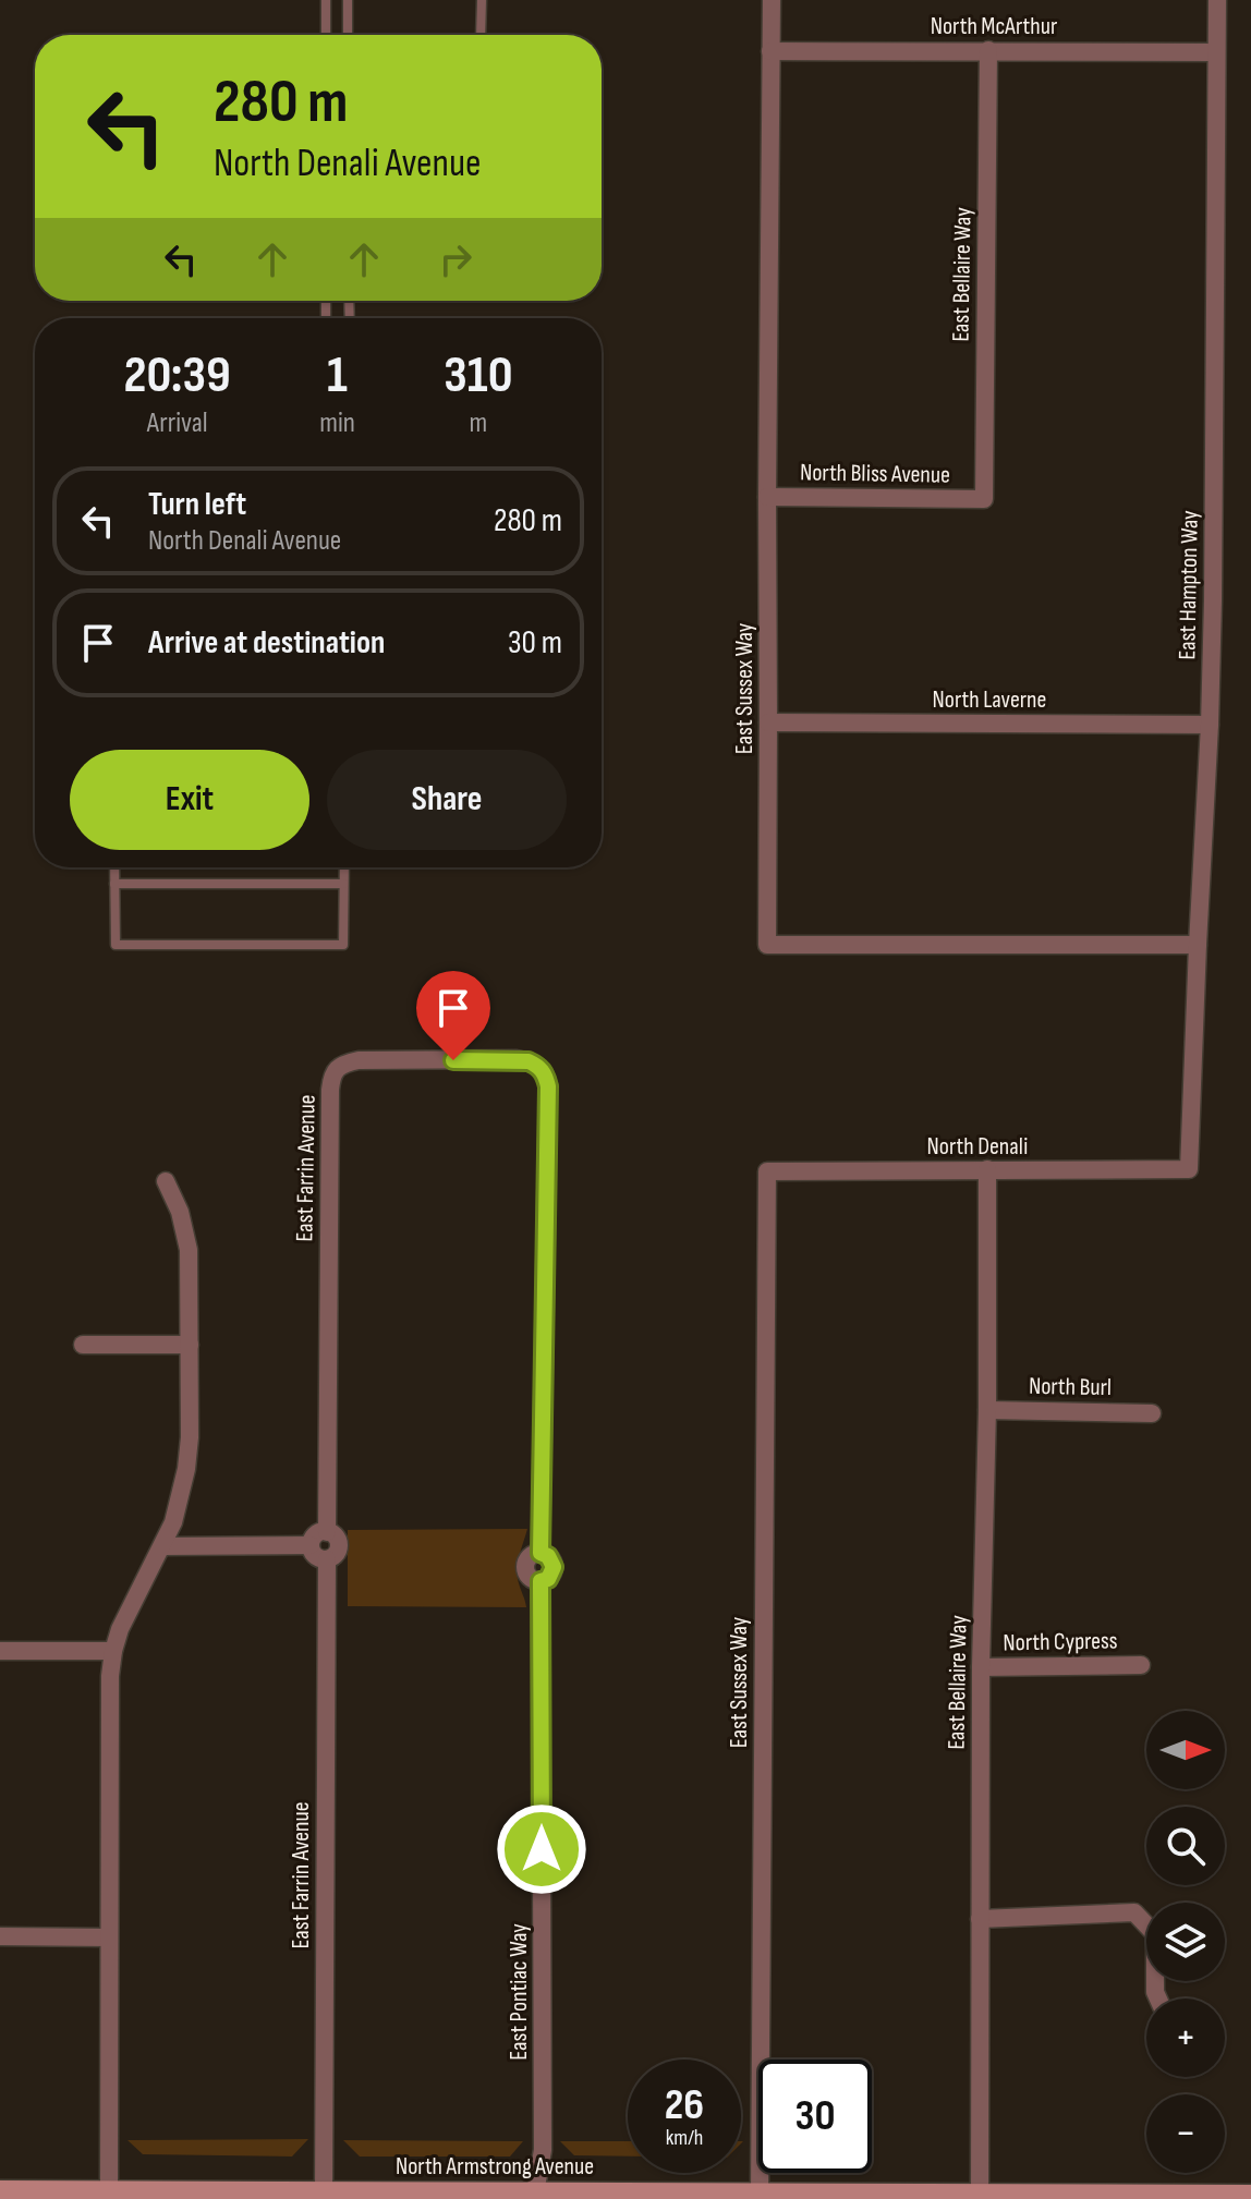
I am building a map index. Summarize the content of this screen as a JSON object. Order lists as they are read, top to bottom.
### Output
{
  "streets": {
    "street": [
      "North McArthur",
      "East Bellaire Way",
      "North Bliss Avenue",
      "East Hampton Way",
      "East Sussex Way",
      "North Laverne",
      "North Denali",
      "East Farrin Avenue",
      "North Burl",
      "North Cypress",
      "East Pontiac Way",
      "North Armstrong Avenue"
    ]
  },
  "crossings": [
    ["North McArthur", "East Bellaire Way"],
    ["North McArthur", "East Hampton Way"],
    ["North McArthur", "East Sussex Way"],
    ["East Bellaire Way", "North Bliss Avenue"],
    ["East Bellaire Way", "North Denali"],
    ["East Bellaire Way", "North Burl"],
    ["East Bellaire Way", "North Cypress"],
    ["East Bellaire Way", "North Armstrong Avenue"],
    ["North Bliss Avenue", "East Sussex Way"],
    ["East Hampton Way", "East Sussex Way"],
    ["East Hampton Way", "North Laverne"],
    ["East Hampton Way", "North Denali"],
    ["East Sussex Way", "North Laverne"],
    ["East Sussex Way", "North Denali"],
    ["East Sussex Way", "North Armstrong Avenue"],
    ["East Farrin Avenue", "East Pontiac Way"],
    ["East Farrin Avenue", "North Armstrong Avenue"],
    ["East Pontiac Way", "North Armstrong Avenue"]
  ],
  "north": "right",
  "page": {
    "turn": ["280 m", "North Denali Avenue"],
    "eta": [
      "20:39",
      "Arrival",
      "1",
      "min",
      "310",
      "m"
    ],
    "list": [
      {
        "name": "Turn left",
        "note": "North Denali Avenue",
        "value": "280 m"
      },
      {
        "name": "Arrive at destination",
        "value": "30 m"
      }
    ],
    "buttons": ["Exit", "Share"],
    "map_buttons": ["+", "−"],
    "speed": "26 km/h",
    "limit": "30"
  }
}
